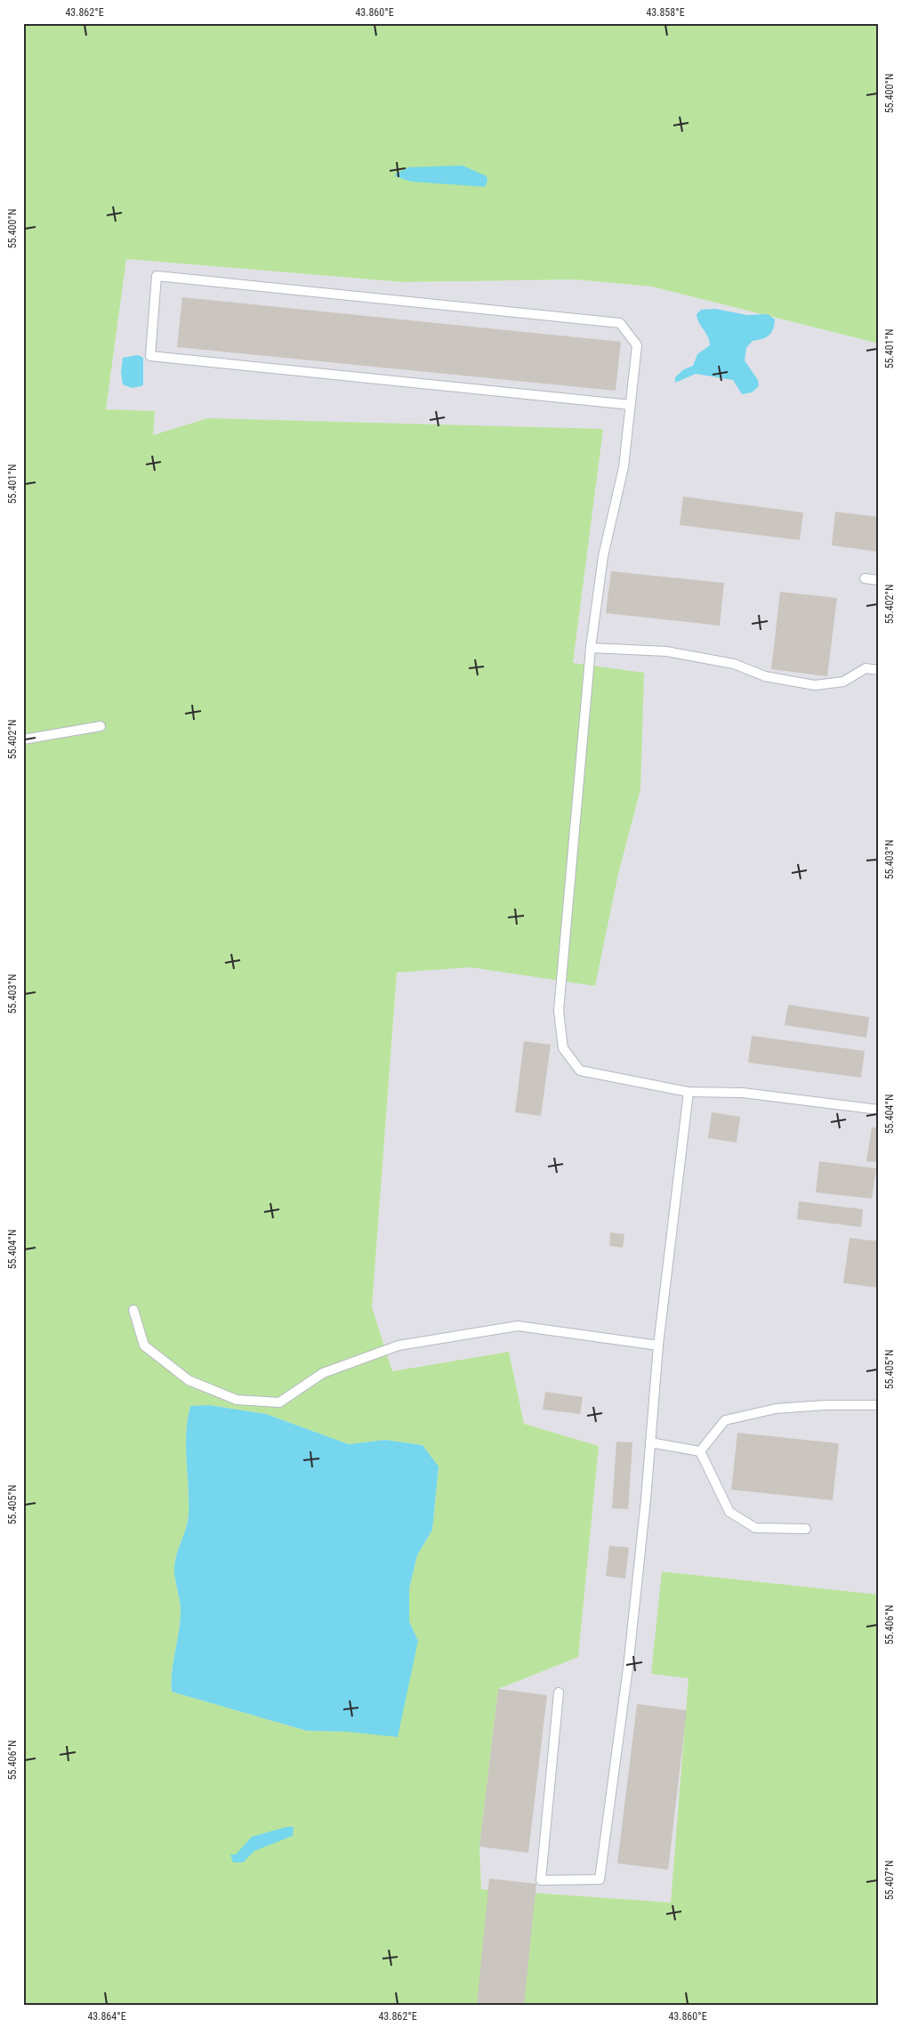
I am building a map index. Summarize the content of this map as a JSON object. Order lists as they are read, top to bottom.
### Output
{
  "coordinates": [
    "43.862°E",
    "43.860°E",
    "43.858°E",
    "55.400°N",
    "55.401°N",
    "55.402°N",
    "55.403°N",
    "55.404°N",
    "55.405°N",
    "55.406°N",
    "55.407°N",
    "43.864°E"
  ]
}
